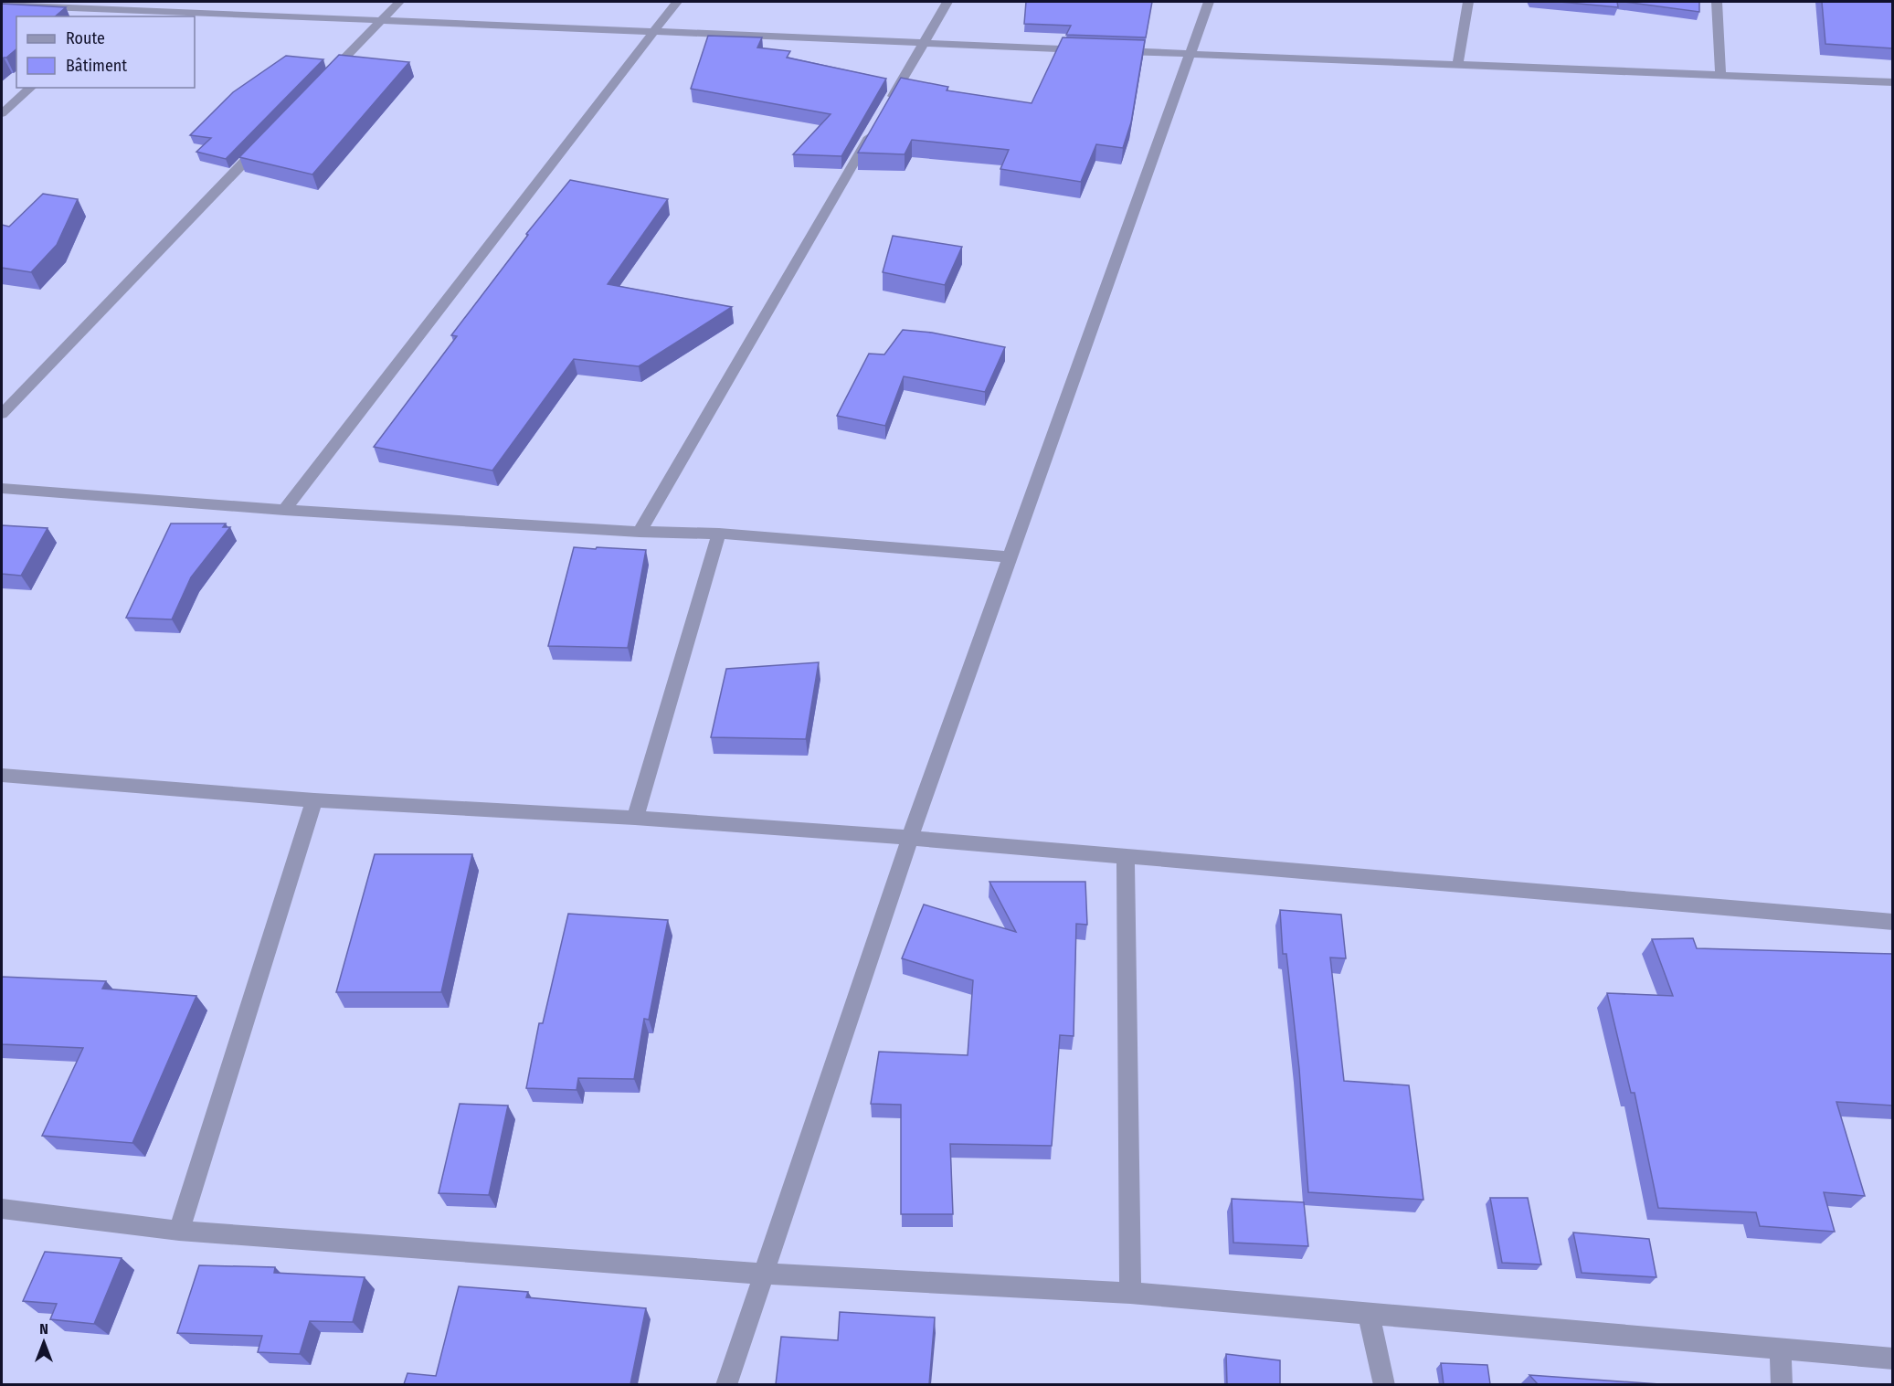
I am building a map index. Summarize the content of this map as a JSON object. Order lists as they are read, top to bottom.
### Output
{
  "legend": ["Route", "Bâtiment"],
  "north": "top"
}
